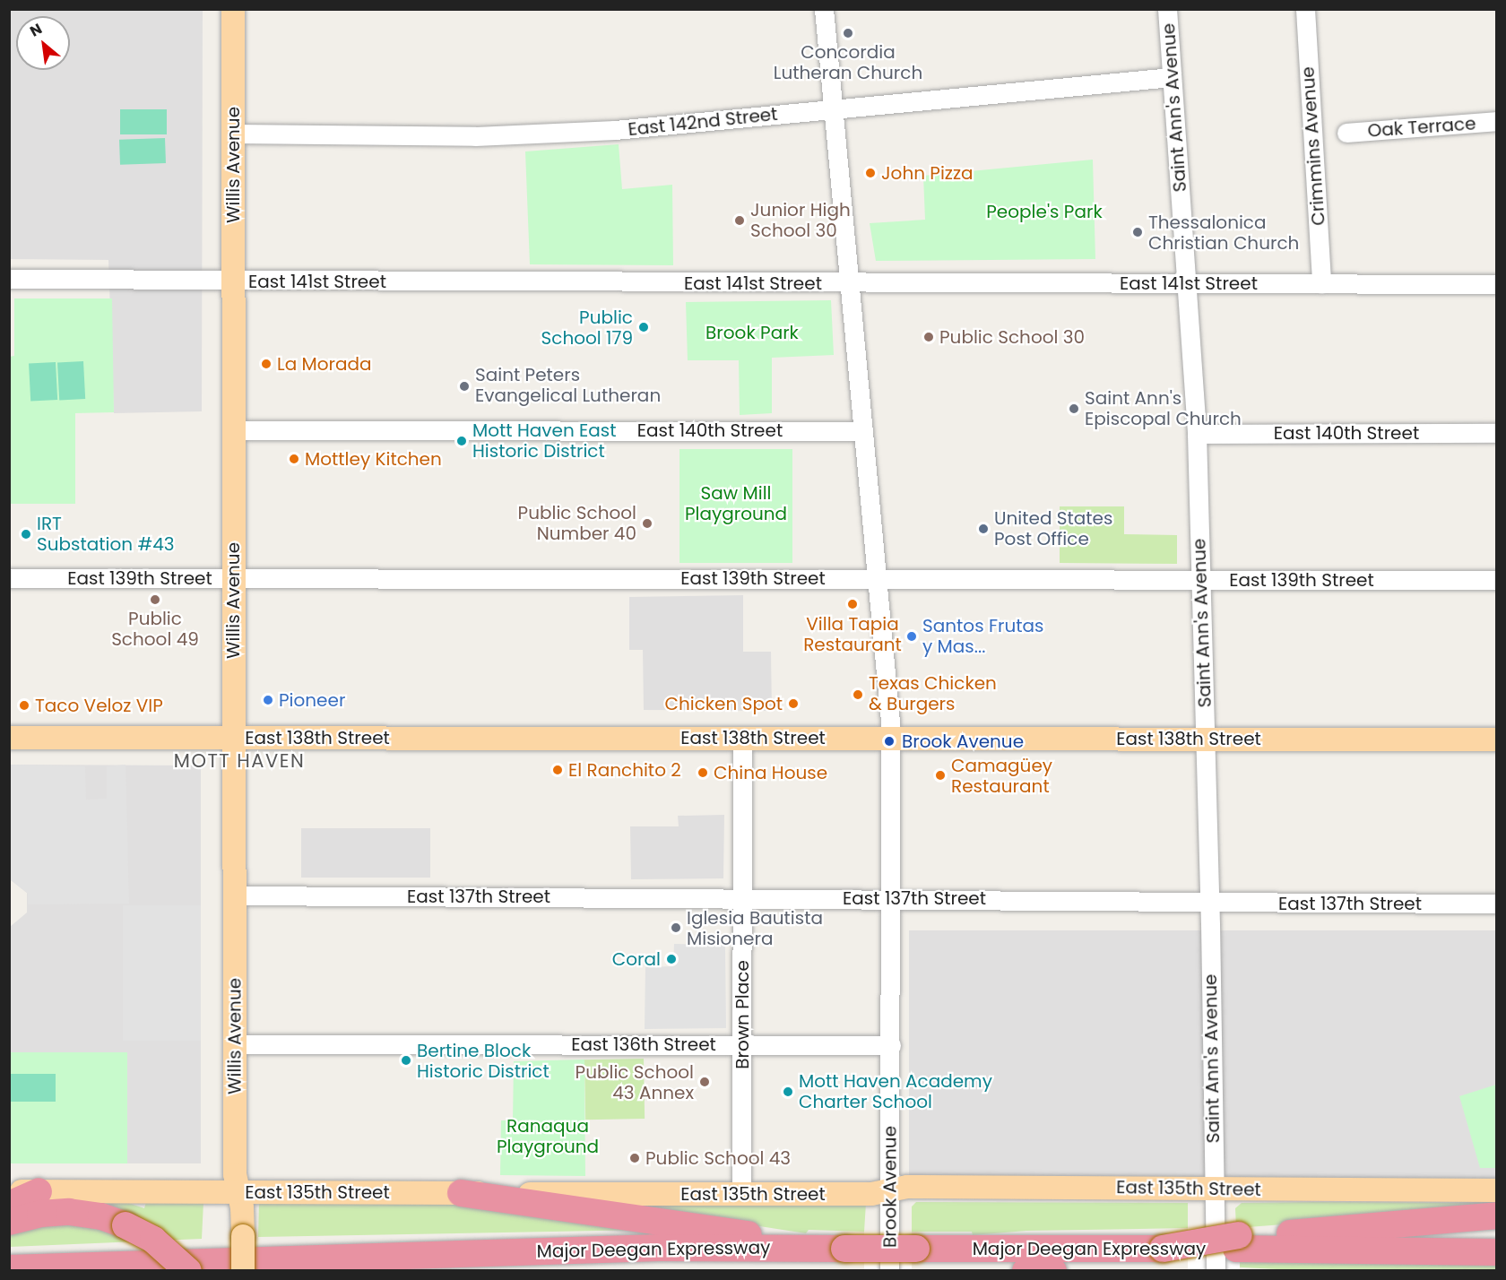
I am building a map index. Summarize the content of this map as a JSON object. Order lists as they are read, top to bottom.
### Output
{
  "streets": {
    "highway": ["Major Deegan Expressway"],
    "main road": ["Willis Avenue", "East 138th Street", "East 135th Street"],
    "street": [
      "Saint Ann's Avenue",
      "East 142nd Street",
      "Oak Terrace",
      "Crimmins Avenue",
      "East 141st Street",
      "East 140th Street",
      "East 139th Street",
      "East 137th Street",
      "Brown Place",
      "East 136th Street",
      "Brook Avenue"
    ]
  },
  "crossings": [
    ["Saint Ann's Avenue", "East 142nd Street"],
    ["Saint Ann's Avenue", "East 141st Street"],
    ["Saint Ann's Avenue", "East 140th Street"],
    ["Saint Ann's Avenue", "East 139th Street"],
    ["Saint Ann's Avenue", "East 138th Street"],
    ["Saint Ann's Avenue", "East 137th Street"],
    ["Saint Ann's Avenue", "East 135th Street"],
    ["East 142nd Street", "Willis Avenue"],
    ["East 142nd Street", "Brook Avenue"],
    ["Crimmins Avenue", "East 141st Street"],
    ["Willis Avenue", "East 141st Street"],
    ["Willis Avenue", "East 140th Street"],
    ["Willis Avenue", "East 139th Street"],
    ["Willis Avenue", "East 138th Street"],
    ["Willis Avenue", "East 137th Street"],
    ["Willis Avenue", "East 136th Street"],
    ["Willis Avenue", "East 135th Street"],
    ["East 141st Street", "Brook Avenue"],
    ["East 140th Street", "Brook Avenue"],
    ["East 139th Street", "Brook Avenue"],
    ["East 138th Street", "Brown Place"],
    ["East 138th Street", "Brook Avenue"],
    ["East 137th Street", "Brown Place"],
    ["East 137th Street", "Brook Avenue"],
    ["Brown Place", "East 136th Street"],
    ["Brown Place", "East 135th Street"],
    ["East 136th Street", "Brook Avenue"],
    ["Brook Avenue", "East 135th Street"]
  ],
  "districts": ["MOTT HAVEN"],
  "parks": [
    "People's Park",
    "Brook Park",
    "Saw Mill Playground",
    "Ranaqua Playground"
  ],
  "places": [
    "Concordia Lutheran Church",
    "John Pizza",
    "Junior High School 30",
    "Thessalonica Christian Church",
    "Public School 179",
    "Public School 30",
    "La Morada",
    "Saint Peters Evangelical Lutheran",
    "Saint Ann's Episcopal Church",
    "Mott Haven East Historic District",
    "Mottley Kitchen",
    "Public School Number 40",
    "United States Post Office",
    "IRT Substation #43",
    "Public School 49",
    "Villa Tapia Restaurant",
    "Santos Frutas y Mas...",
    "Texas Chicken & Burgers",
    "Pioneer",
    "Chicken Spot",
    "Taco Veloz VIP",
    "Brook Avenue",
    "El Ranchito 2",
    "China House",
    "Camagüey Restaurant",
    "Iglesia Bautista Misionera",
    "Coral",
    "Bertine Block Historic District",
    "Public School 43 Annex",
    "Mott Haven Academy Charter School",
    "Public School 43"
  ],
  "north": "top left"
}
